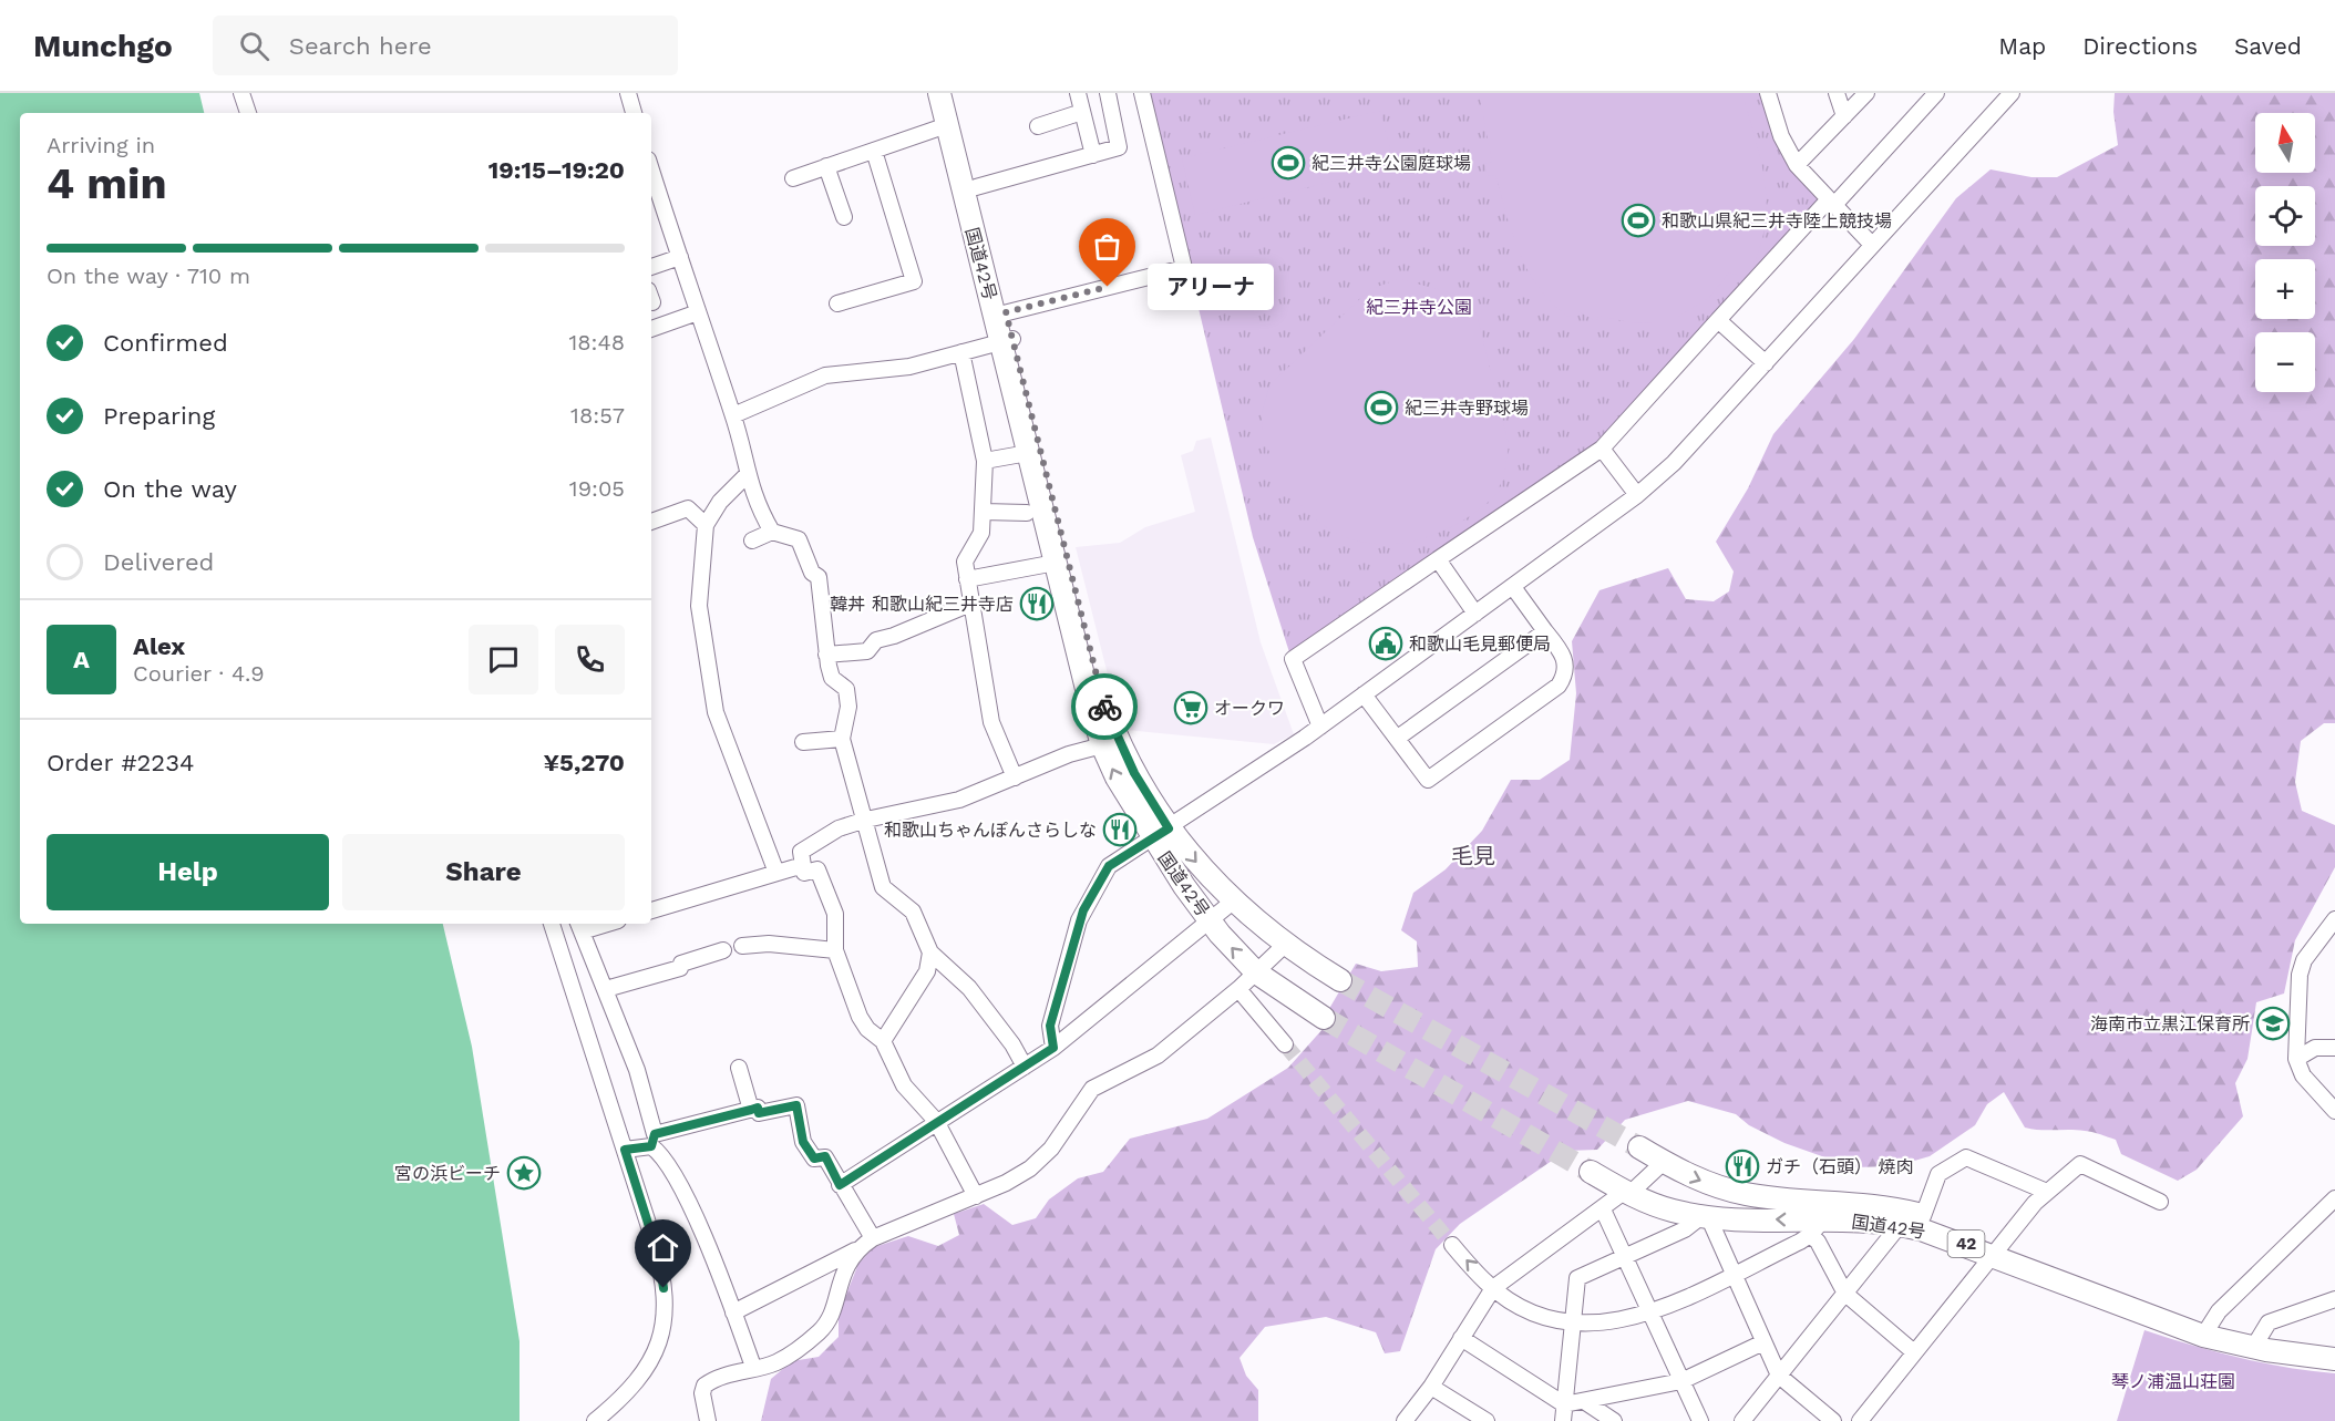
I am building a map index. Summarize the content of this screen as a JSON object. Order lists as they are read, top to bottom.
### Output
{
  "streets": {
    "highway": ["国道42号", "42"]
  },
  "districts": ["毛見"],
  "parks": ["紀三井寺公園", "琴ノ浦温山荘園"],
  "places": {
    "sports": ["紀三井寺公園庭球場", "和歌山県紀三井寺陸上競技場", "紀三井寺野球場"],
    "other": ["アリーナ"],
    "restaurant": ["韓丼 和歌山紀三井寺店", "和歌山ちゃんぽんさらしな", "ガチ（石頭） 焼肉"],
    "public building": ["和歌山毛見郵便局"],
    "supermarket": ["オークワ"],
    "school or university": ["海南市立黒江保育所"],
    "place": ["宮の浜ビーチ"]
  },
  "north": "top",
  "page": {
    "header": "Munchgo",
    "search": "Search here",
    "nav": ["Map", "Directions", "Saved"],
    "map_buttons": ["+", "−"],
    "heading": ["4 min", "Arriving in", "19:15–19:20"],
    "panel": [
      "Alex",
      "Courier · 4.9",
      "Order #2234",
      "¥5,270"
    ],
    "bar": "On the way · 710 m",
    "bubble": "アリーナ",
    "list": [
      ["Confirmed", "18:48"],
      ["Preparing", "18:57"],
      ["On the way", "19:05"],
      "Delivered"
    ],
    "round": "A",
    "buttons": ["Help", "Share"]
  }
}
